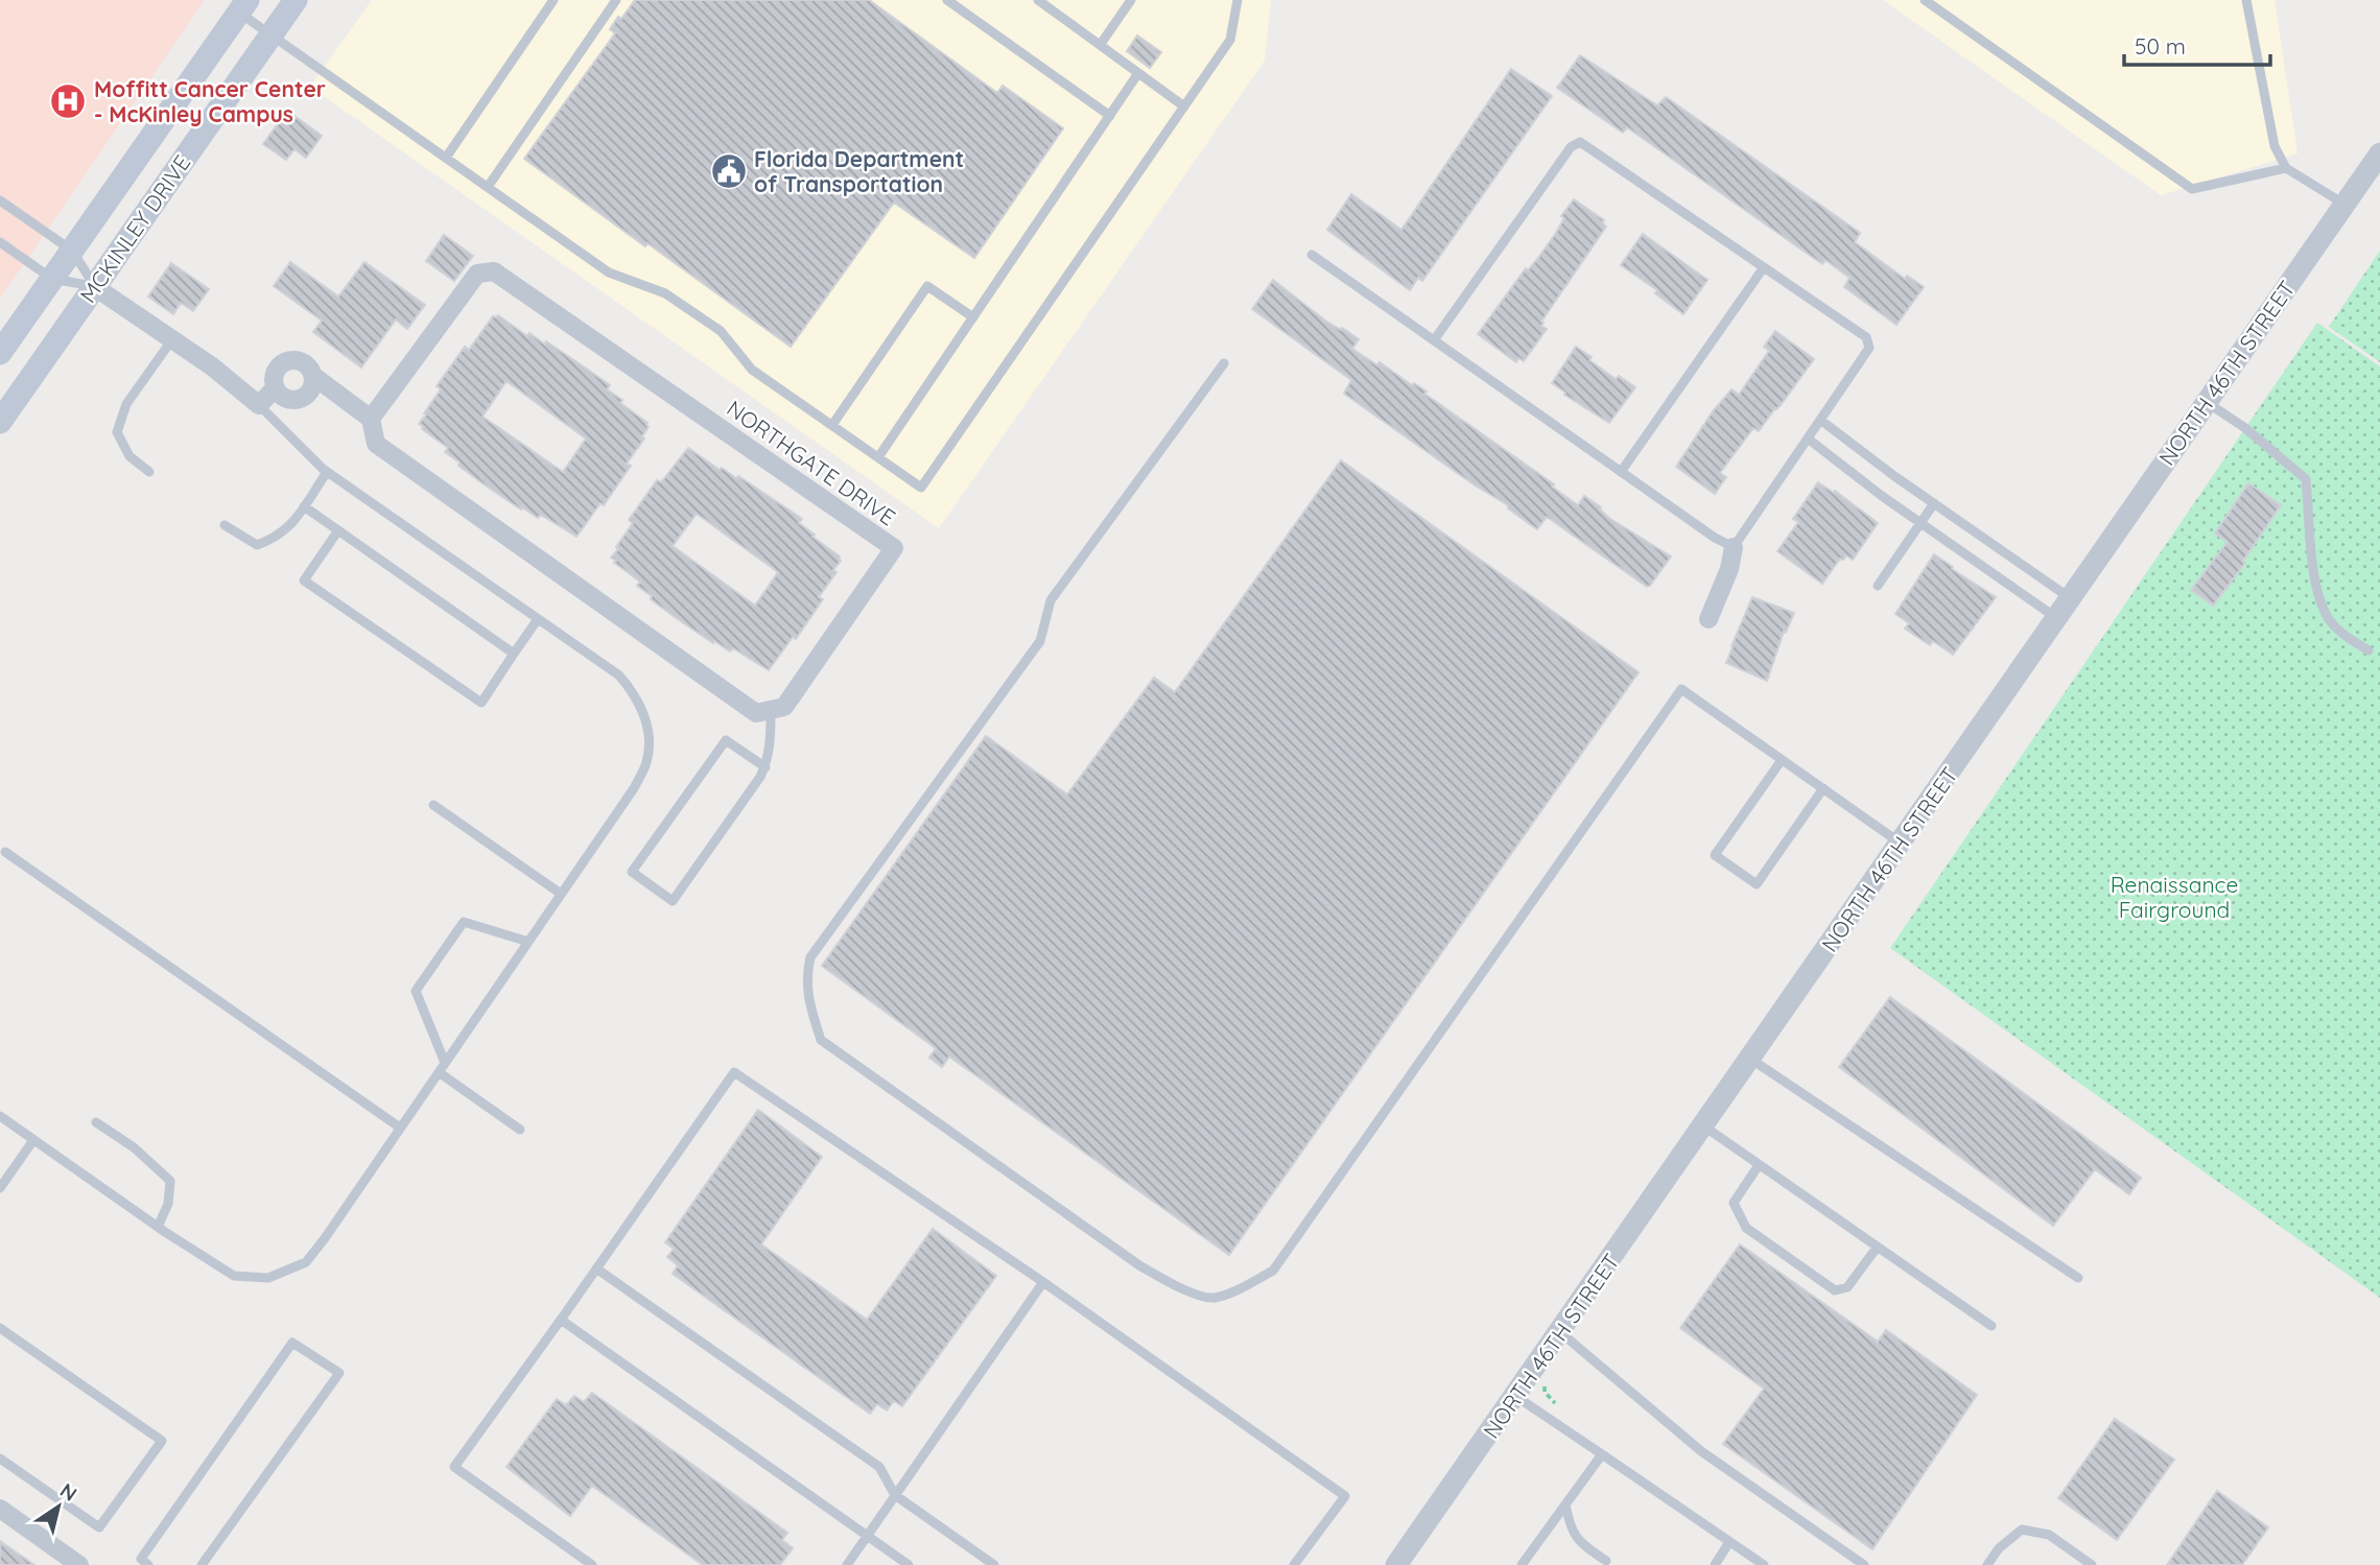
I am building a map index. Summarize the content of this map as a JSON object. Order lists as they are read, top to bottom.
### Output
{
  "streets": {
    "main road": ["MCKINLEY DRIVE"],
    "street": ["NORTH 46TH STREET", "NORTHGATE DRIVE"]
  },
  "parks": ["Renaissance Fairground"],
  "places": {
    "hospital": ["Moffitt Cancer Center - McKinley Campus"],
    "public building": ["Florida Department of Transportation"]
  },
  "scale_bar": "50 m",
  "north": "top right"
}
